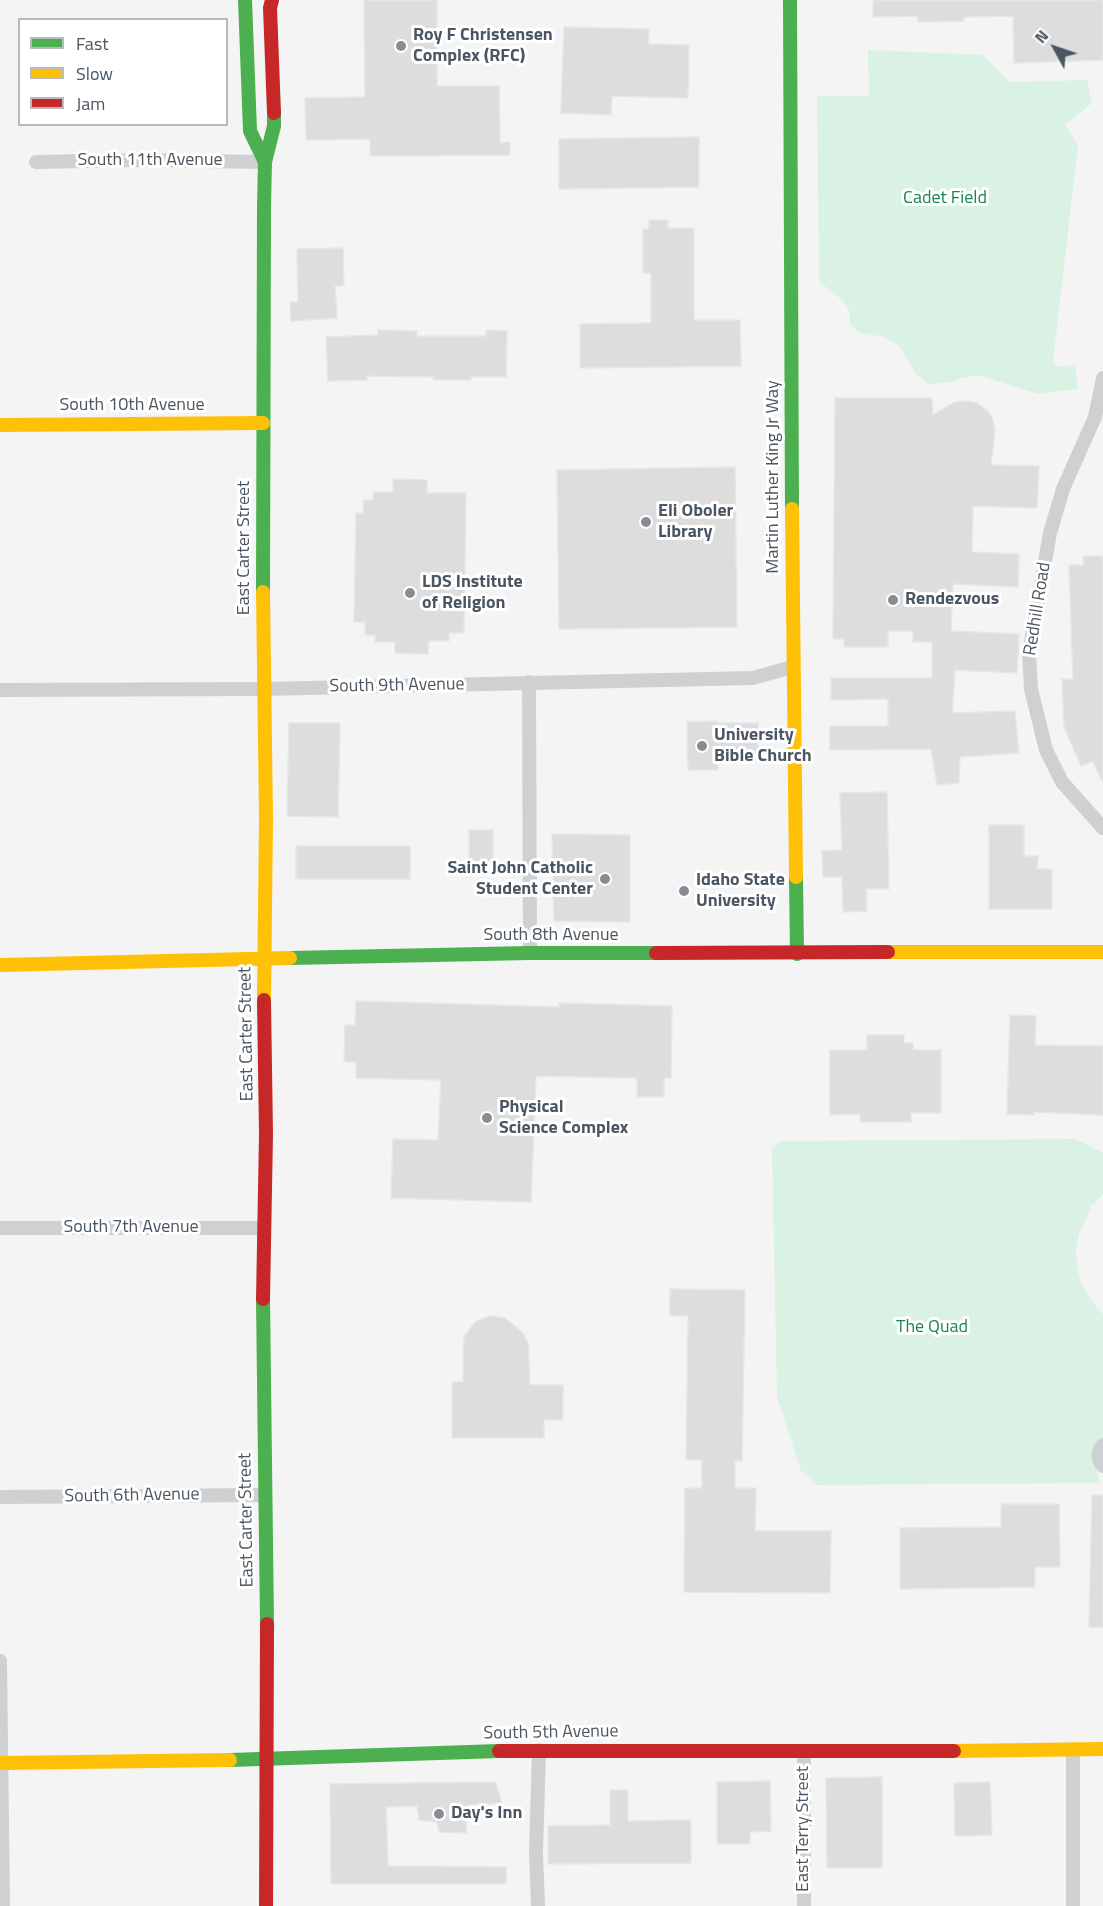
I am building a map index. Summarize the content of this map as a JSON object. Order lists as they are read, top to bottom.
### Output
{
  "streets": {
    "street": [
      "South 11th Avenue",
      "South 10th Avenue",
      "Martin Luther King Jr Way",
      "East Carter Street",
      "Redhill Road",
      "South 9th Avenue",
      "South 8th Avenue",
      "South 7th Avenue",
      "South 6th Avenue",
      "South 5th Avenue",
      "East Terry Street"
    ]
  },
  "crossings": [
    ["South 11th Avenue", "East Carter Street"],
    ["South 10th Avenue", "East Carter Street"],
    ["Martin Luther King Jr Way", "South 9th Avenue"],
    ["Martin Luther King Jr Way", "South 8th Avenue"],
    ["East Carter Street", "South 9th Avenue"],
    ["East Carter Street", "South 8th Avenue"],
    ["East Carter Street", "South 7th Avenue"],
    ["East Carter Street", "South 6th Avenue"],
    ["East Carter Street", "South 5th Avenue"],
    ["South 5th Avenue", "East Terry Street"]
  ],
  "parks": ["Cadet Field", "The Quad"],
  "places": [
    "Roy F Christensen Complex (RFC)",
    "Eli Oboler Library",
    "LDS Institute of Religion",
    "Rendezvous",
    "University Bible Church",
    "Saint John Catholic Student Center",
    "Idaho State University",
    "Physical Science Complex",
    "Day's Inn"
  ],
  "legend": ["Fast", "Slow", "Jam"],
  "north": "top left"
}
